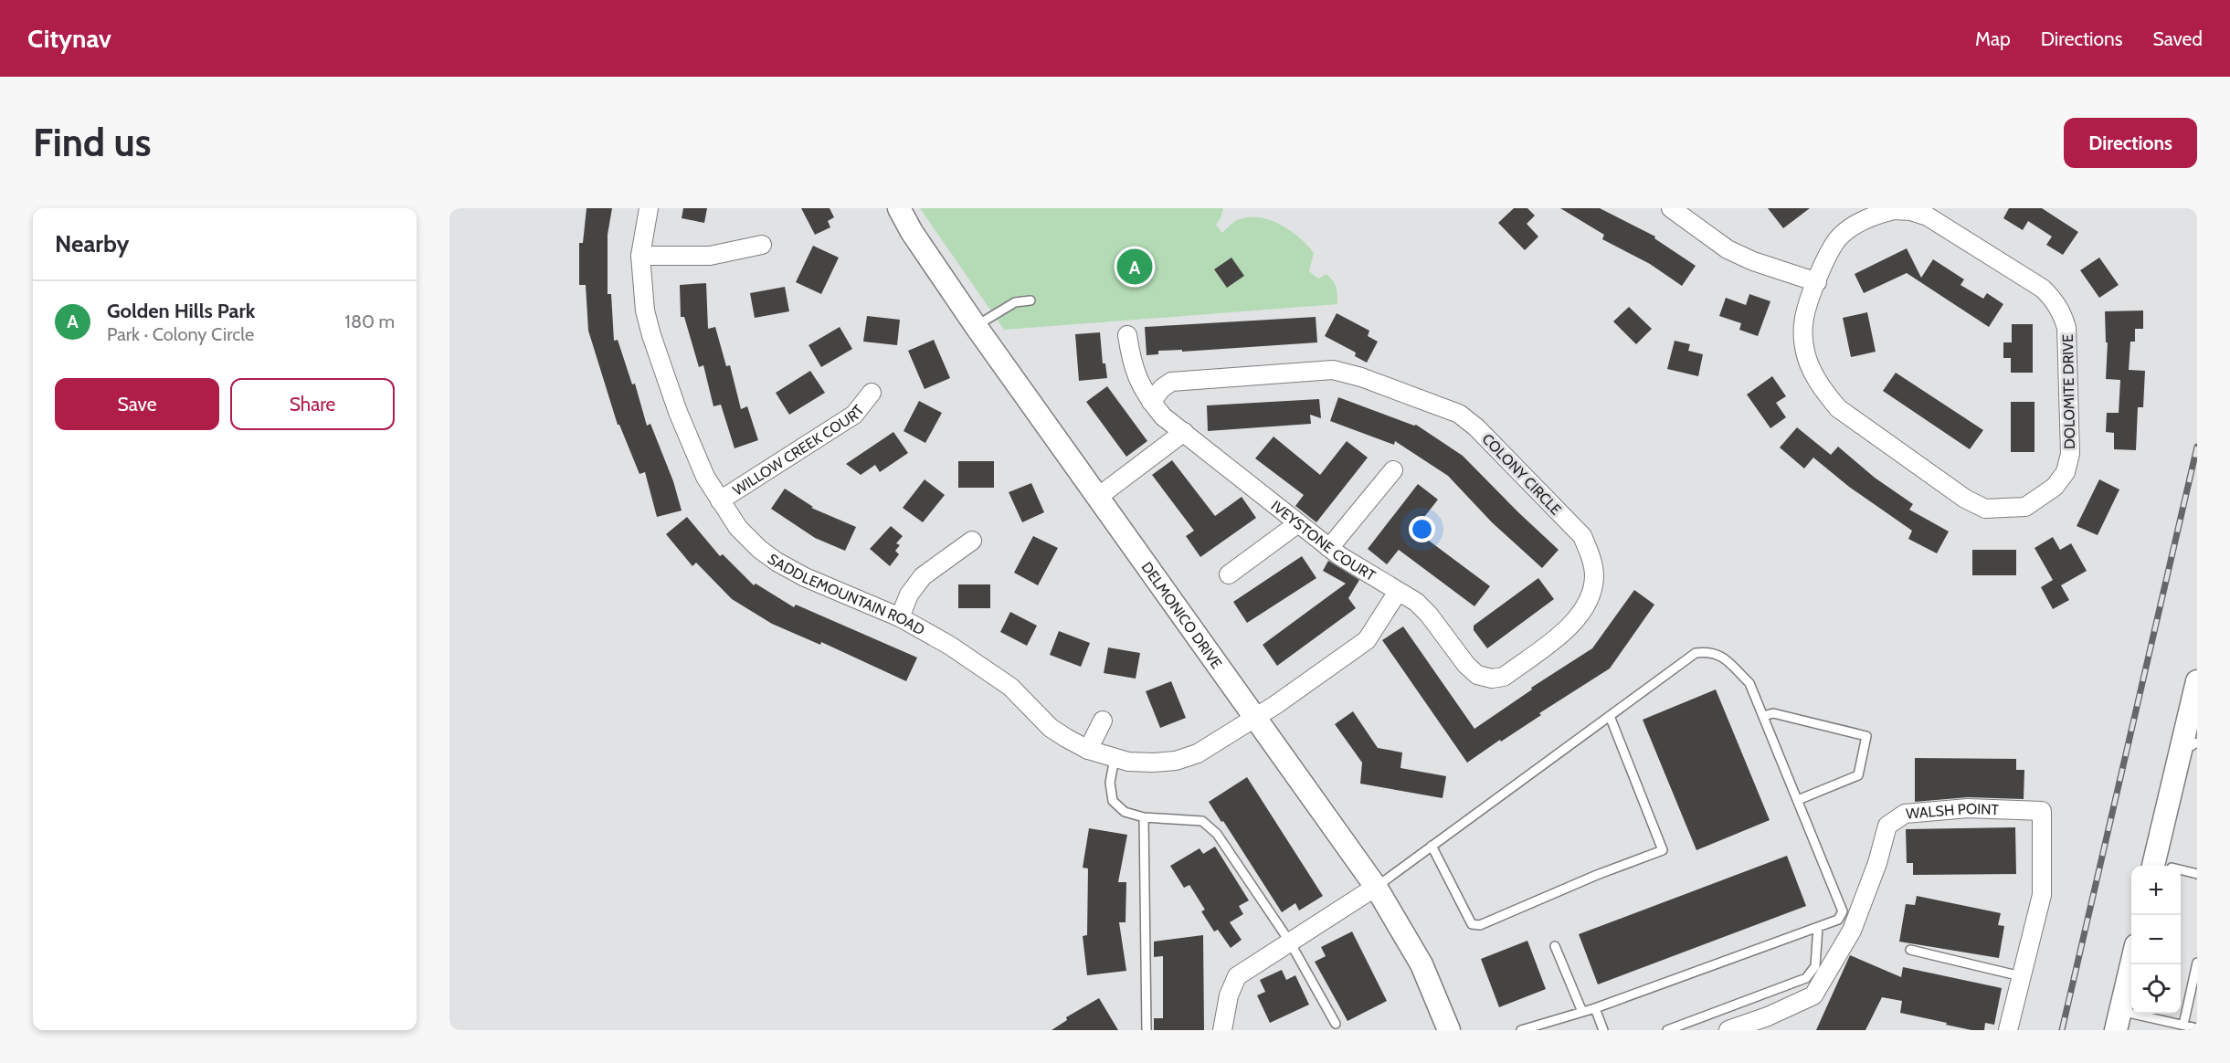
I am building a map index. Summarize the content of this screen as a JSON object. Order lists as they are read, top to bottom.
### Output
{
  "streets": {
    "street": [
      "DOLOMITE DRIVE",
      "WILLOW CREEK COURT",
      "COLONY CIRCLE",
      "IVEYSTONE COURT",
      "SADDLEMOUNTAIN ROAD",
      "DELMONICO DRIVE",
      "WALSH POINT"
    ]
  },
  "crossings": [
    ["WILLOW CREEK COURT", "SADDLEMOUNTAIN ROAD"],
    ["COLONY CIRCLE", "IVEYSTONE COURT"],
    ["SADDLEMOUNTAIN ROAD", "DELMONICO DRIVE"]
  ],
  "page": {
    "header": "Citynav",
    "nav": ["Map", "Directions", "Saved"],
    "buttons": [
      "Directions",
      ["Save", "Share"]
    ],
    "title": "Find us",
    "heading": "Nearby",
    "pins": "A",
    "list": [
      {
        "mark": "A",
        "name": "Golden Hills Park",
        "note": "Park · Colony Circle",
        "value": "180 m"
      }
    ],
    "map_buttons": ["+", "−"]
  }
}
